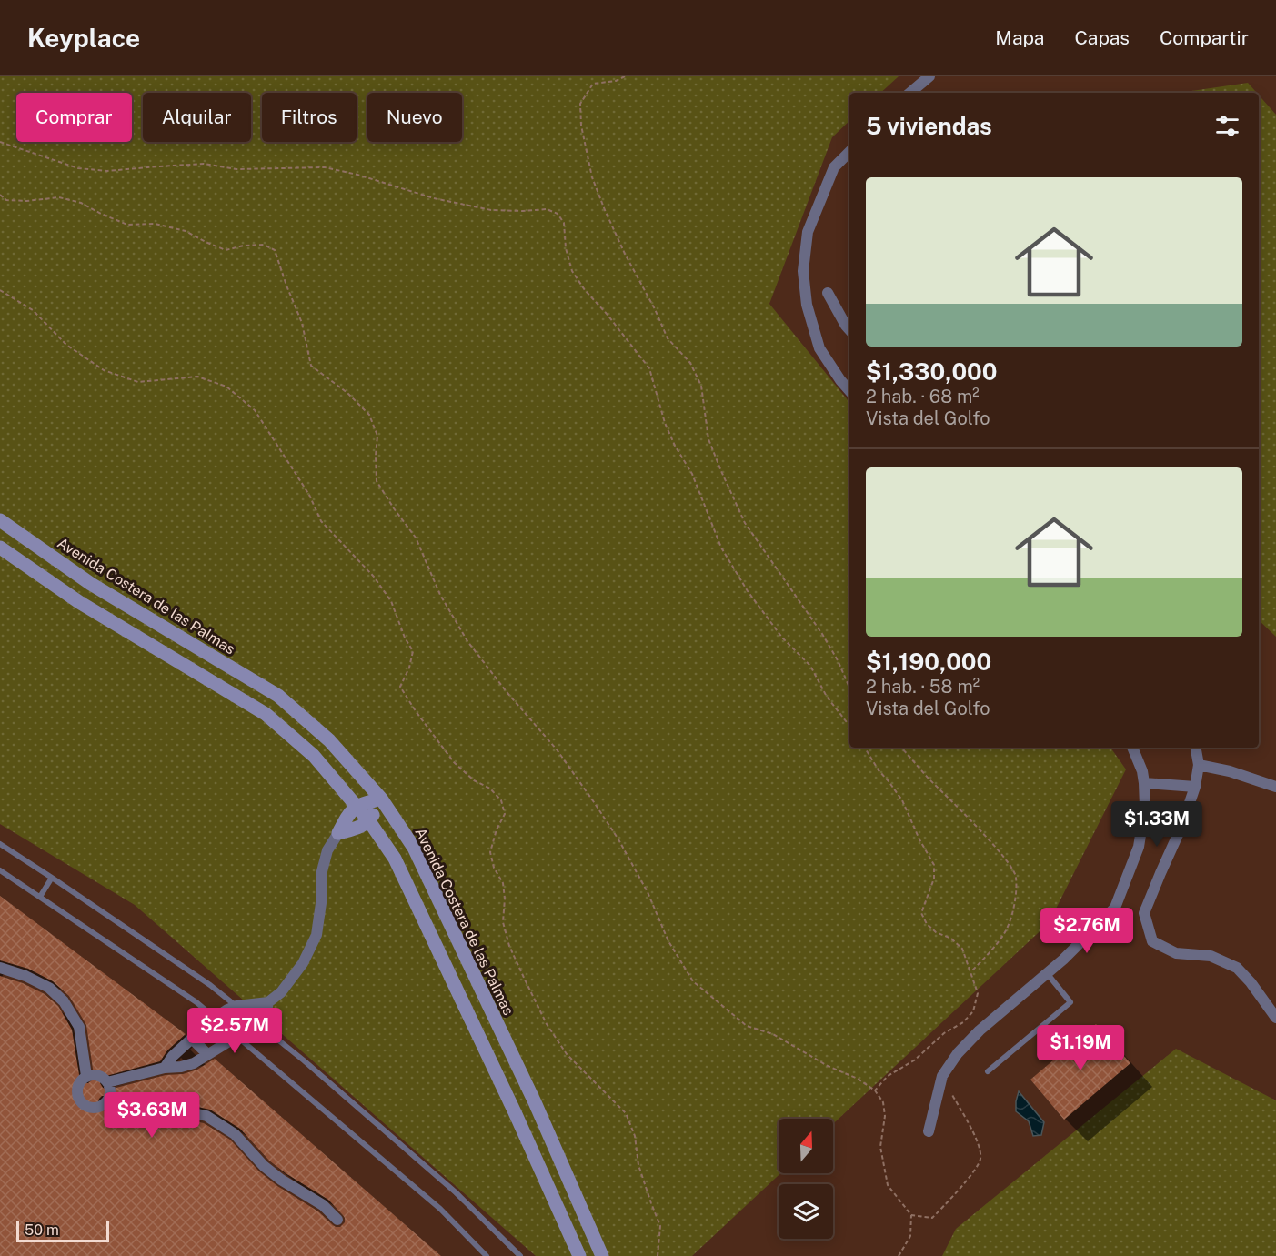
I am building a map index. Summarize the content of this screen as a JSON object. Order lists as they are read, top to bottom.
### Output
{
  "streets": {
    "main road": ["Avenida Costera de las Palmas"]
  },
  "scale_bar": "50 m",
  "north": "top",
  "page": {
    "header": "Keyplace",
    "nav": ["Mapa", "Capas", "Compartir"],
    "chip": [
      "Comprar",
      "Alquilar",
      "Filtros",
      "Nuevo"
    ],
    "heading": "5 viviendas",
    "list": [
      {
        "name": "$1,330,000",
        "note": "2 hab. · 68 m² · Vista del Golfo"
      },
      {
        "name": "$1,190,000",
        "note": "2 hab. · 58 m² · Vista del Golfo"
      }
    ],
    "price": [
      "$1.33M",
      "$2.76M",
      "$2.57M",
      "$1.19M",
      "$3.63M"
    ],
    "scale": "50 m"
  }
}
